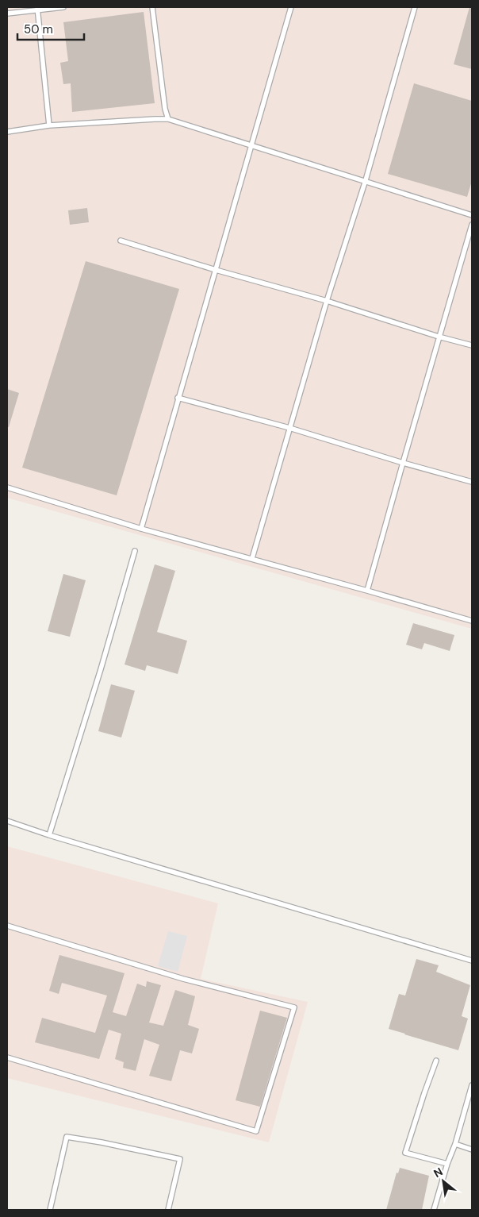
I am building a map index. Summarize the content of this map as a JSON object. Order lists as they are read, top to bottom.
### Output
{
  "scale_bar": "50 m",
  "north": "top left"
}
